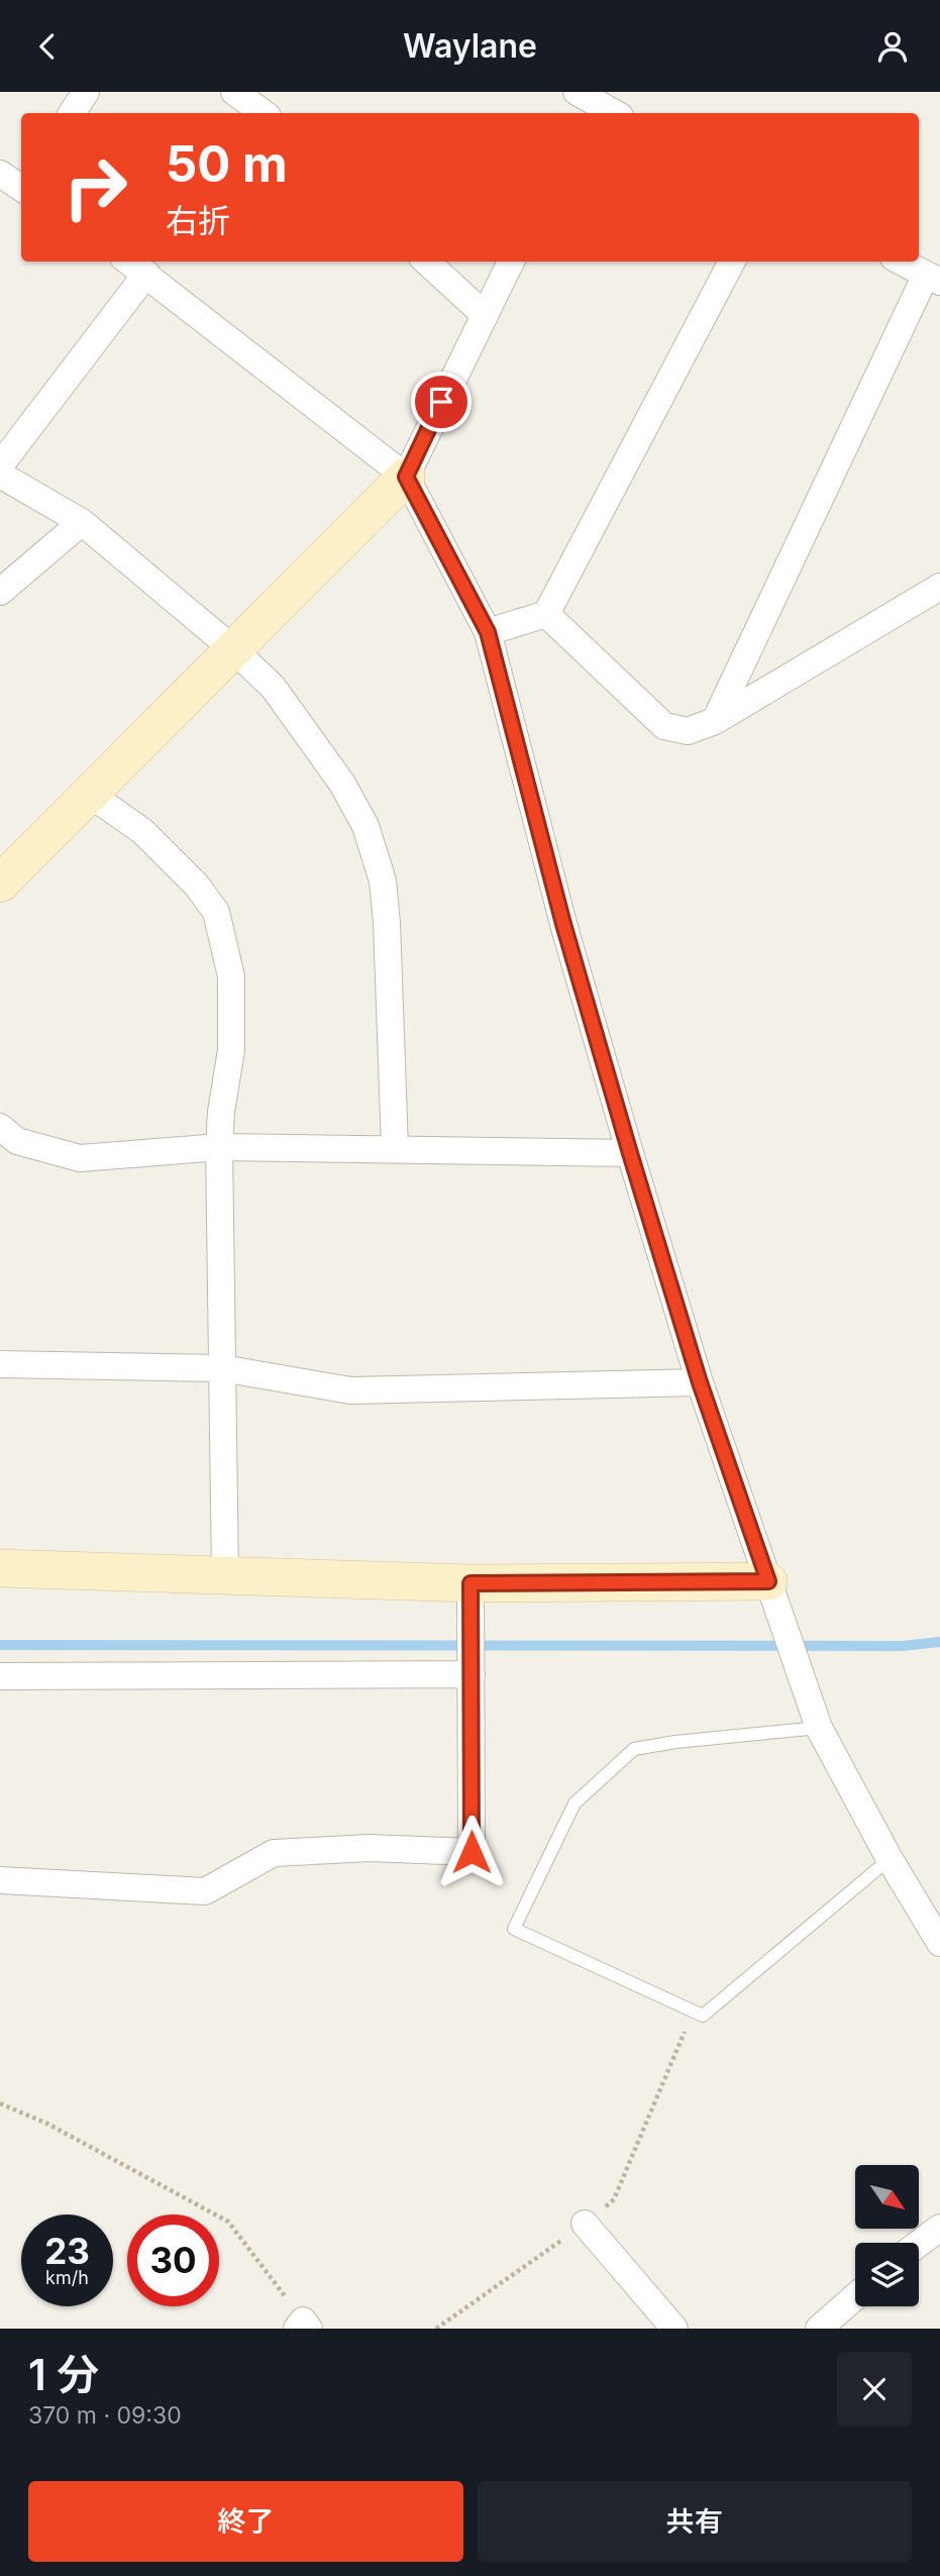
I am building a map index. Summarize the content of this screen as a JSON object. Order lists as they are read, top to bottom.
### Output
{
  "north": "bottom right",
  "page": {
    "header": "Waylane",
    "turn": ["50 m", "右折"],
    "speed": "23 km/h",
    "limit": "30",
    "heading": ["1 分", "370 m · 09:30"],
    "buttons": ["終了", "共有"]
  }
}
